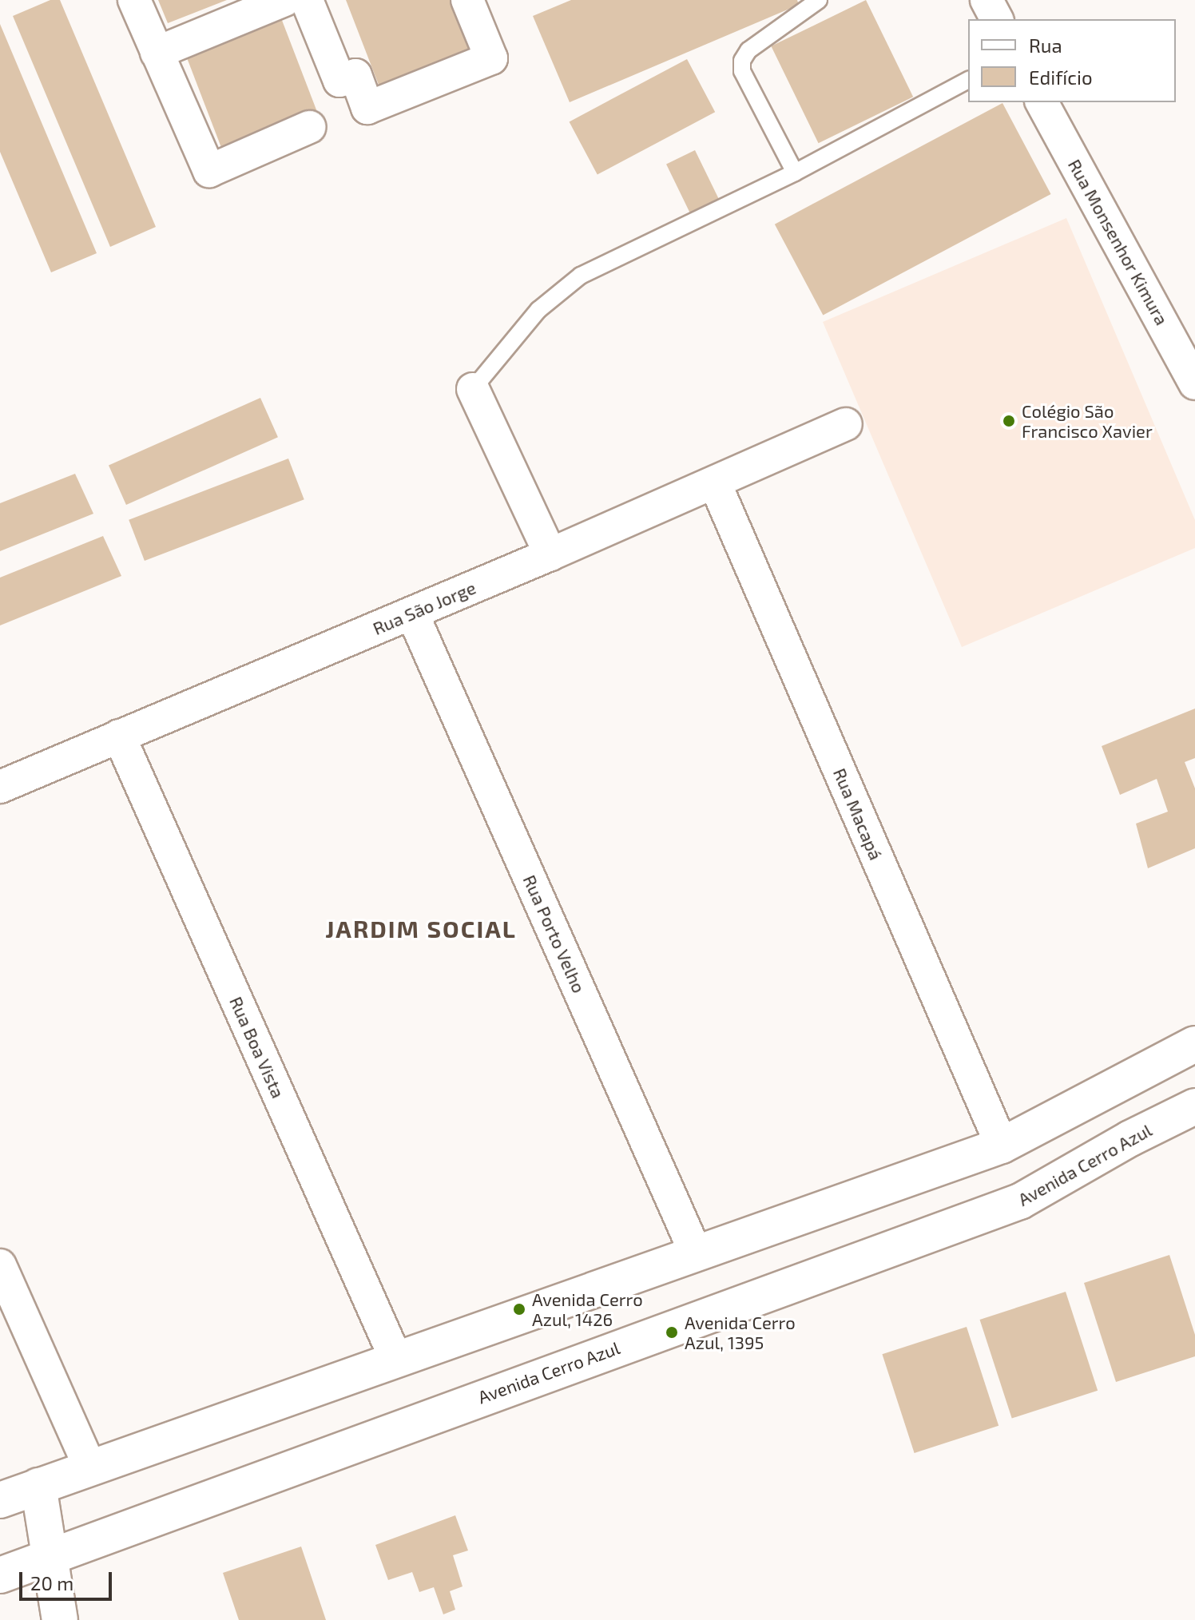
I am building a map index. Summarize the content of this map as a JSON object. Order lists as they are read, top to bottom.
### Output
{
  "streets": {
    "main road": ["Avenida Cerro Azul"],
    "street": [
      "Rua Monsenhor Kimura",
      "Rua São Jorge",
      "Rua Macapá",
      "Rua Porto Velho",
      "Rua Boa Vista"
    ]
  },
  "crossings": [
    ["Rua São Jorge", "Rua Macapá"],
    ["Rua São Jorge", "Rua Porto Velho"],
    ["Rua São Jorge", "Rua Boa Vista"]
  ],
  "districts": ["JARDIM SOCIAL"],
  "places": ["Colégio São Francisco Xavier", "Avenida Cerro Azul, 1426", "Avenida Cerro Azul, 1395"],
  "legend": ["Rua", "Edifício"],
  "scale_bar": "20 m"
}
